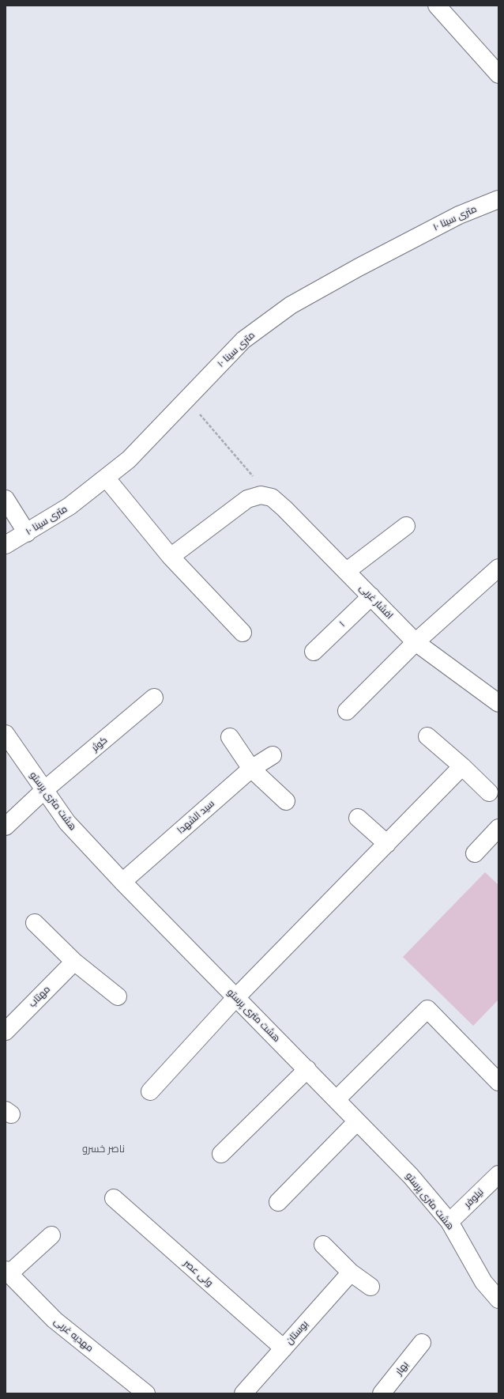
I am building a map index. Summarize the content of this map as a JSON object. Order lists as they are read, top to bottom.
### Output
{
  "streets": {
    "street": [
      "۱۰ متری سینا",
      "افشار غربی",
      "۱",
      "کوثر",
      "هشت متری پرستو",
      "سید الشهدا",
      "مهتاب",
      "نیلوفر",
      "ولی عصر",
      "بوستان",
      "مهدیه غربی",
      "بهار"
    ]
  },
  "crossings": [
    ["افشار غربی", "۱"],
    ["کوثر", "هشت متری پرستو"],
    ["هشت متری پرستو", "سید الشهدا"],
    ["هشت متری پرستو", "نیلوفر"],
    ["ولی عصر", "بوستان"]
  ],
  "districts": ["ناصر خسرو"]
}
